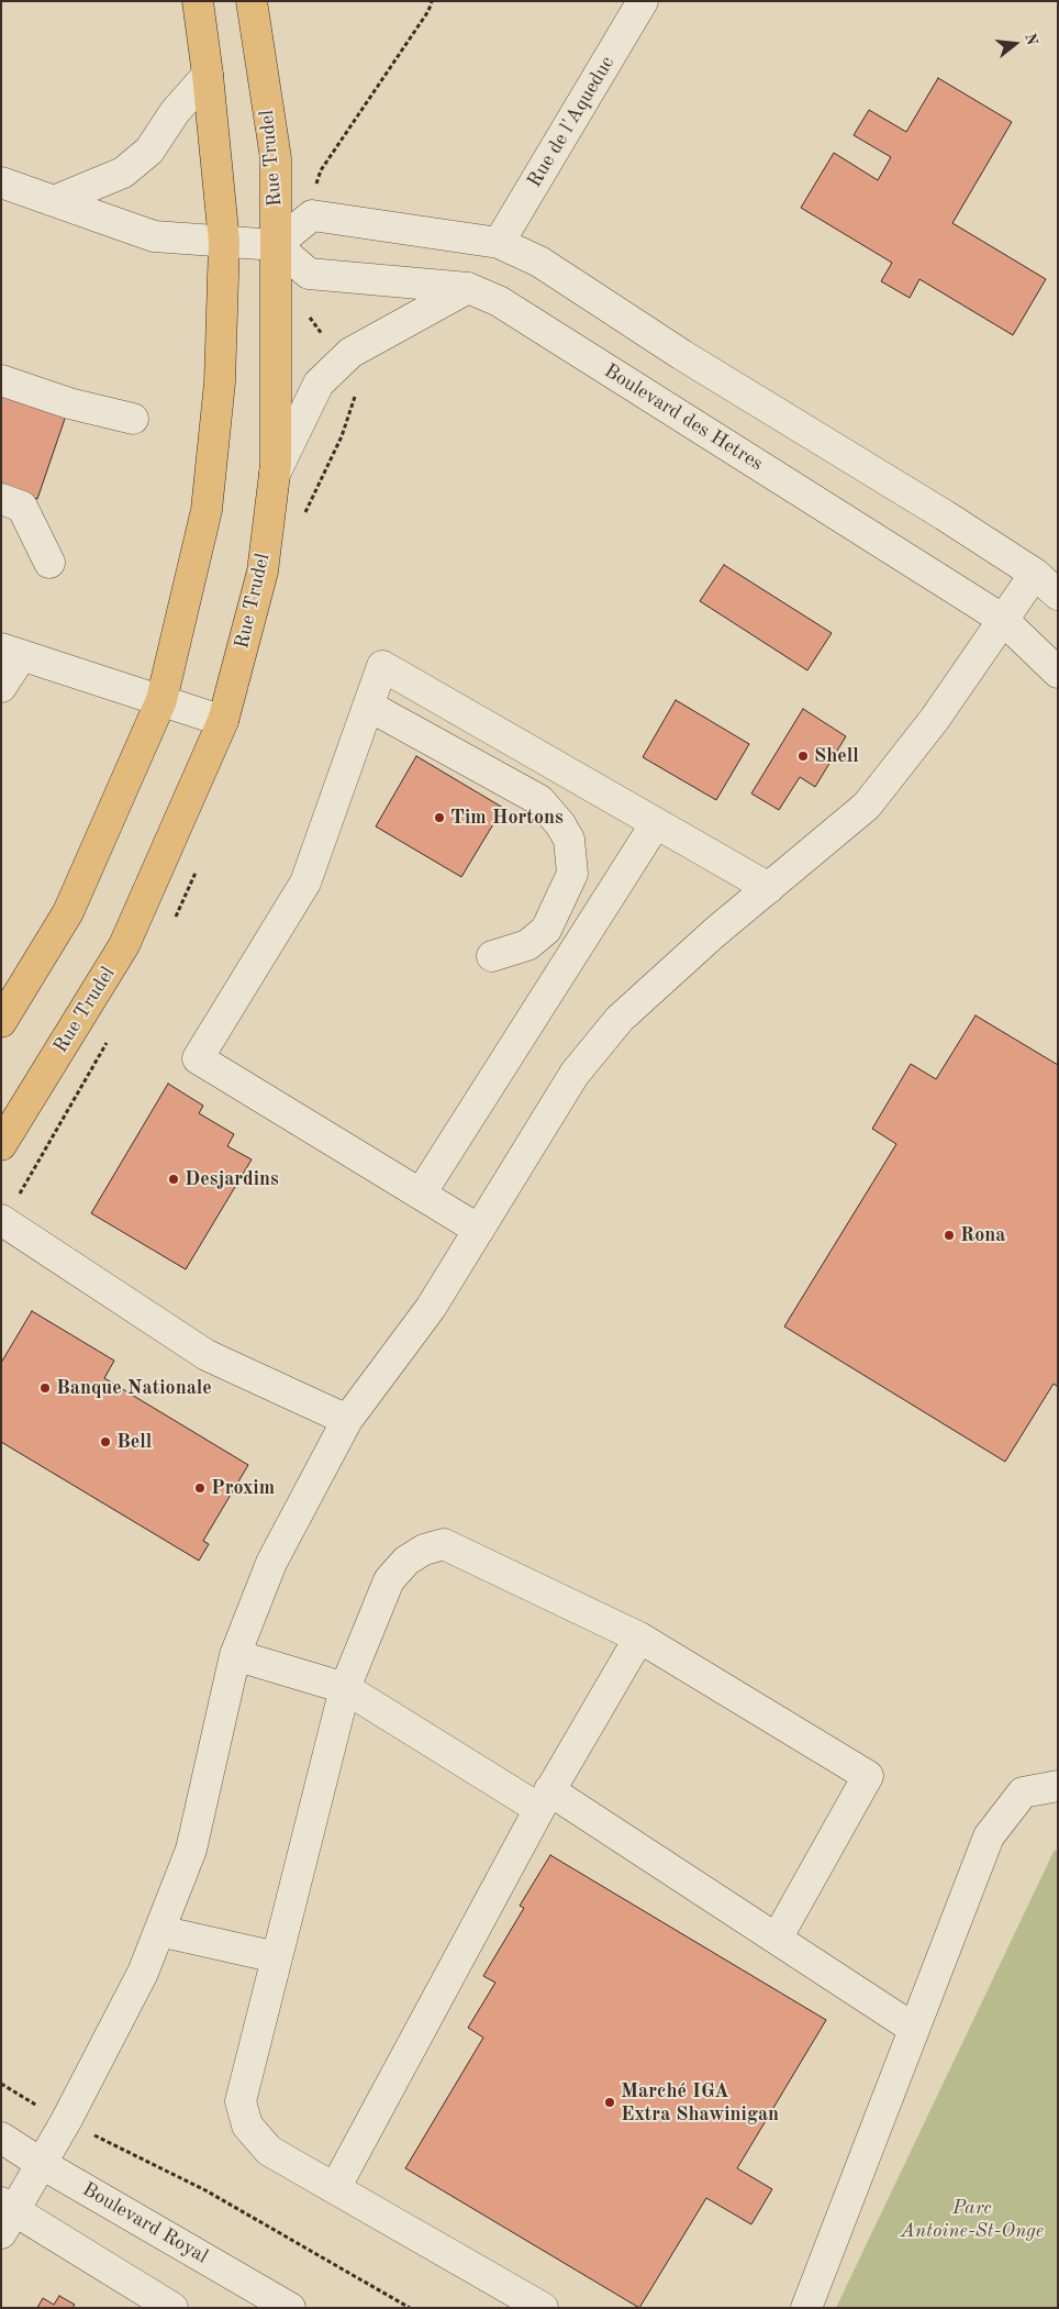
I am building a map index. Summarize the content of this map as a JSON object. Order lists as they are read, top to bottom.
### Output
{
  "streets": {
    "main road": ["Rue Trudel"],
    "street": ["Rue de l'Aqueduc", "Boulevard des Hetres", "Boulevard Royal"]
  },
  "crossings": [
    ["Rue Trudel", "Boulevard des Hetres"]
  ],
  "parks": ["Parc Antoine-St-Onge"],
  "places": [
    "Shell",
    "Tim Hortons",
    "Desjardins",
    "Rona",
    "Banque Nationale",
    "Bell",
    "Proxim",
    "Marché IGA Extra Shawinigan"
  ],
  "north": "right"
}
